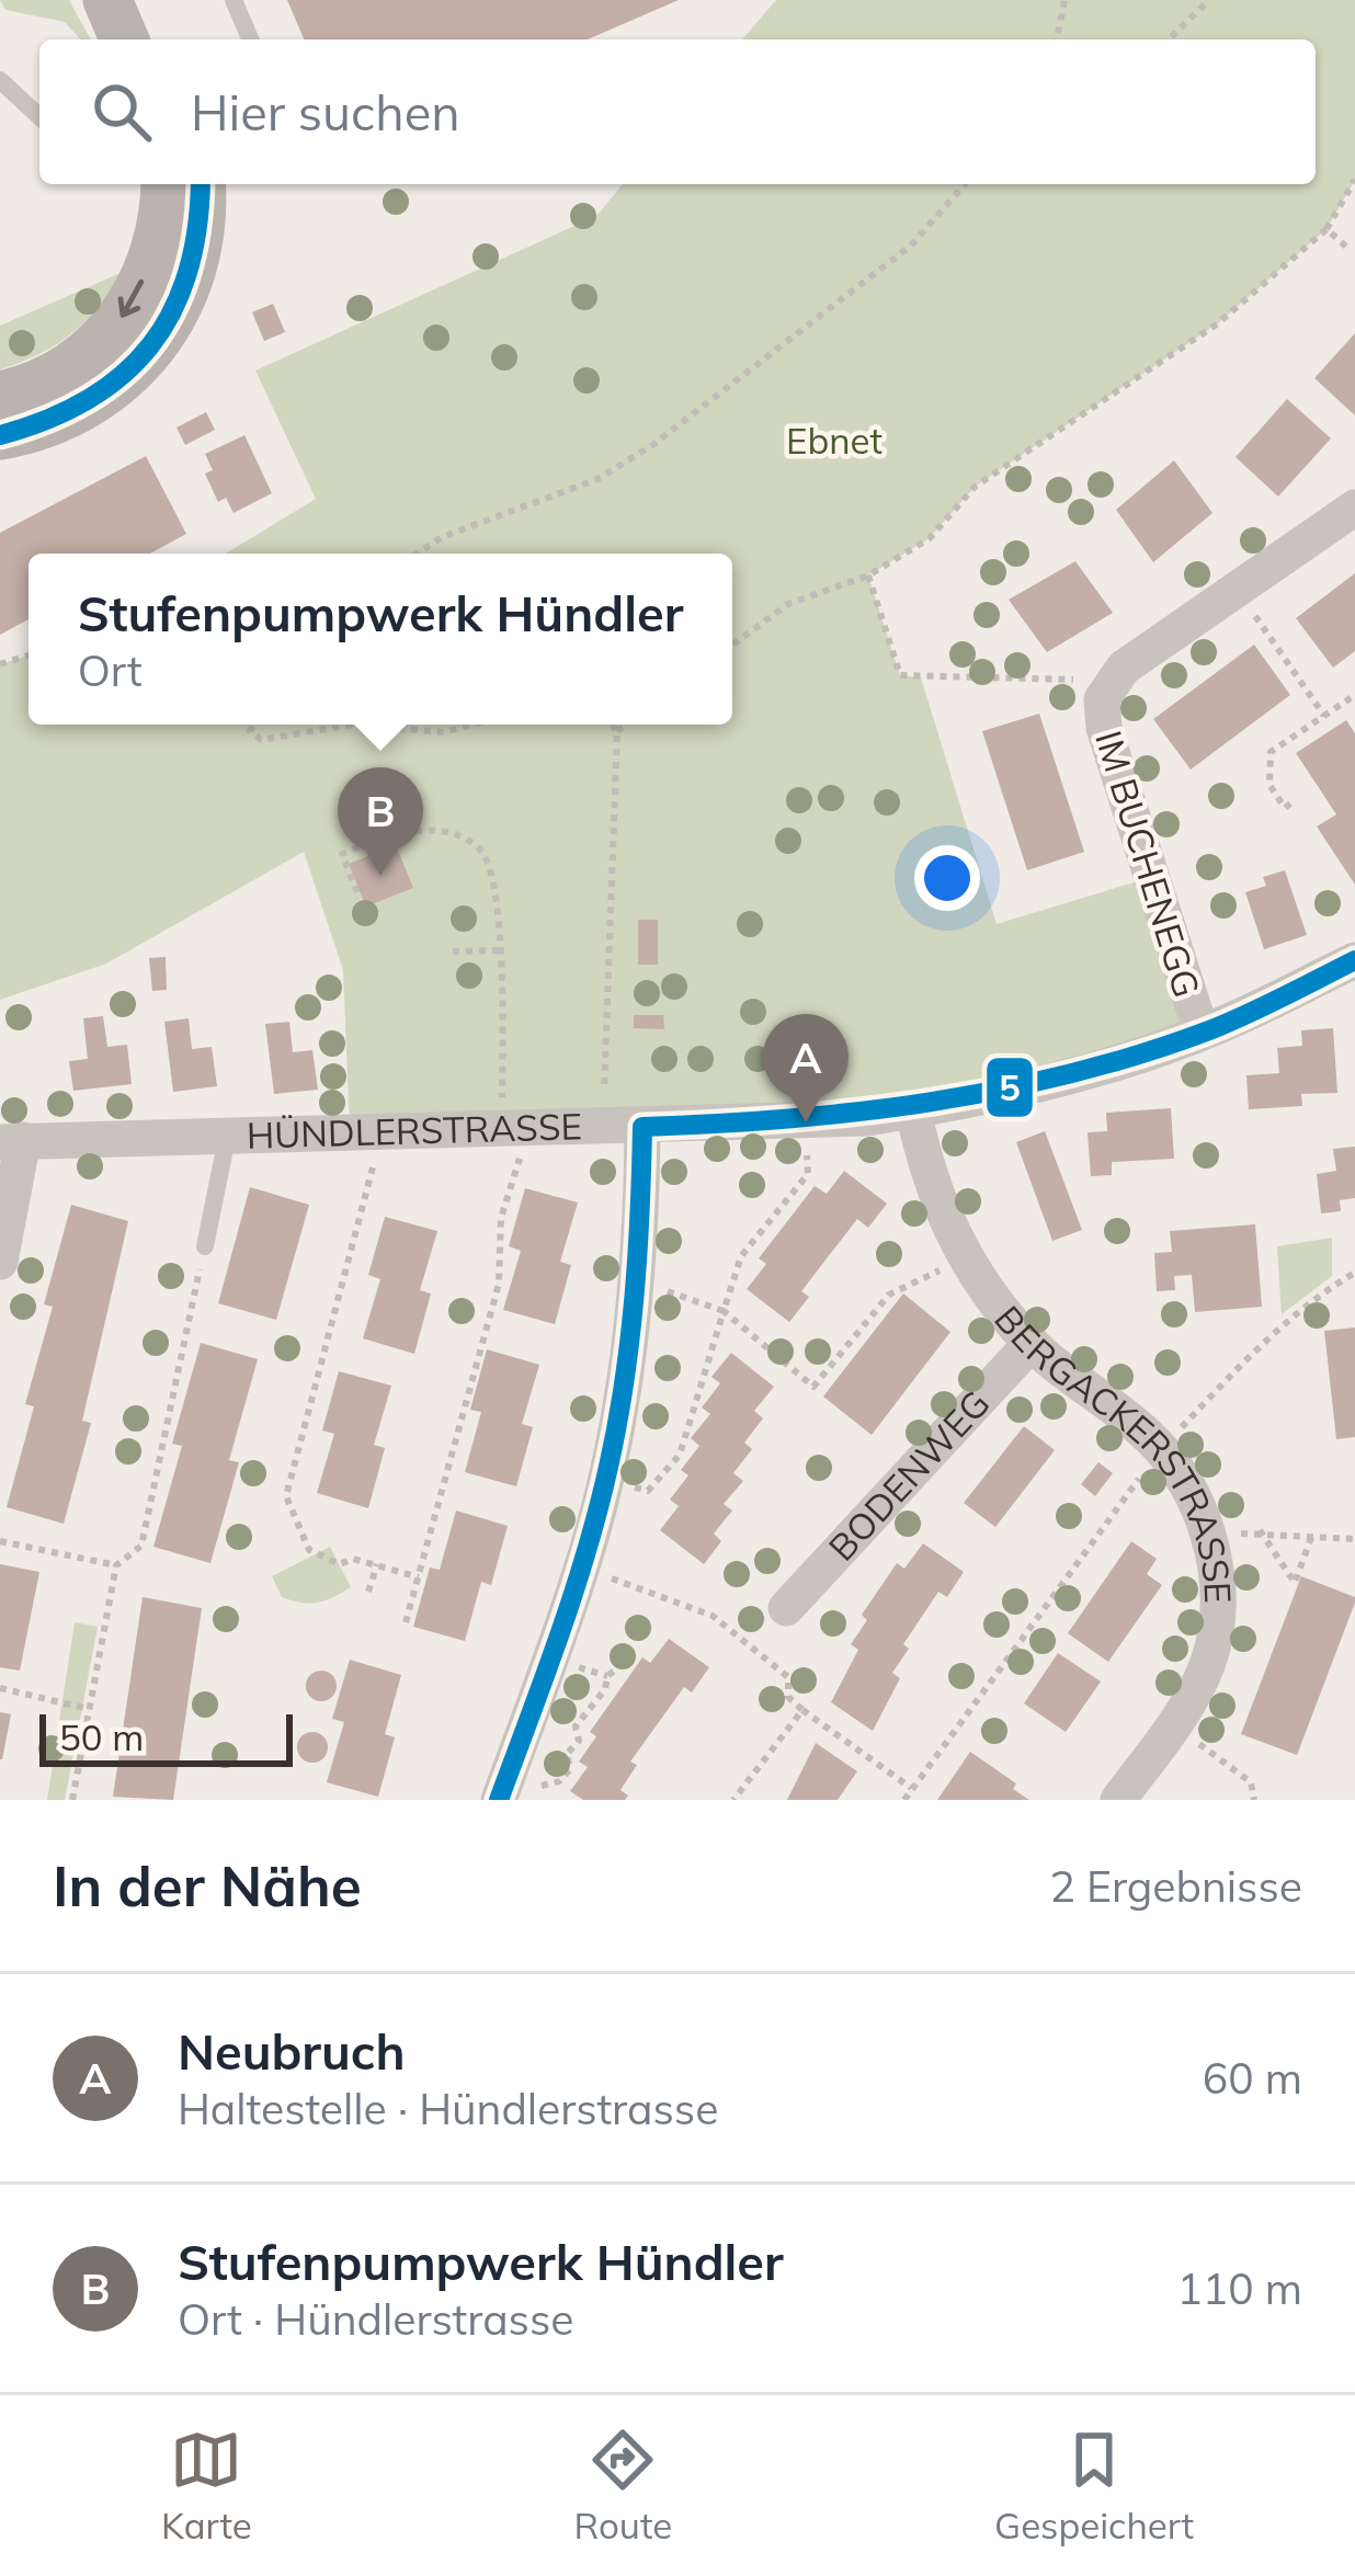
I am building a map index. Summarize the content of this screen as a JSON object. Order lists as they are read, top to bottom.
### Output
{
  "streets": {
    "street": [
      "IM BUCHENEGG",
      "HÜNDLERSTRASSE",
      "BERGACKERSTRASSE",
      "BODENWEG"
    ]
  },
  "crossings": [
    ["IM BUCHENEGG", "HÜNDLERSTRASSE"],
    ["HÜNDLERSTRASSE", "BERGACKERSTRASSE"],
    ["BERGACKERSTRASSE", "BODENWEG"]
  ],
  "parks": ["Ebnet"],
  "lines": ["transit line 5"],
  "scale_bar": "50 m",
  "page": {
    "search": "Hier suchen",
    "popup": ["Stufenpumpwerk Hündler", "Ort"],
    "pins": ["B", "A"],
    "scale": "50 m",
    "heading": ["In der Nähe", "2 Ergebnisse"],
    "list": [
      {
        "mark": "A",
        "name": "Neubruch",
        "note": "Haltestelle · Hündlerstrasse",
        "value": "60 m"
      },
      {
        "mark": "B",
        "name": "Stufenpumpwerk Hündler",
        "note": "Ort · Hündlerstrasse",
        "value": "110 m"
      }
    ],
    "nav": ["Karte", "Route", "Gespeichert"]
  }
}
